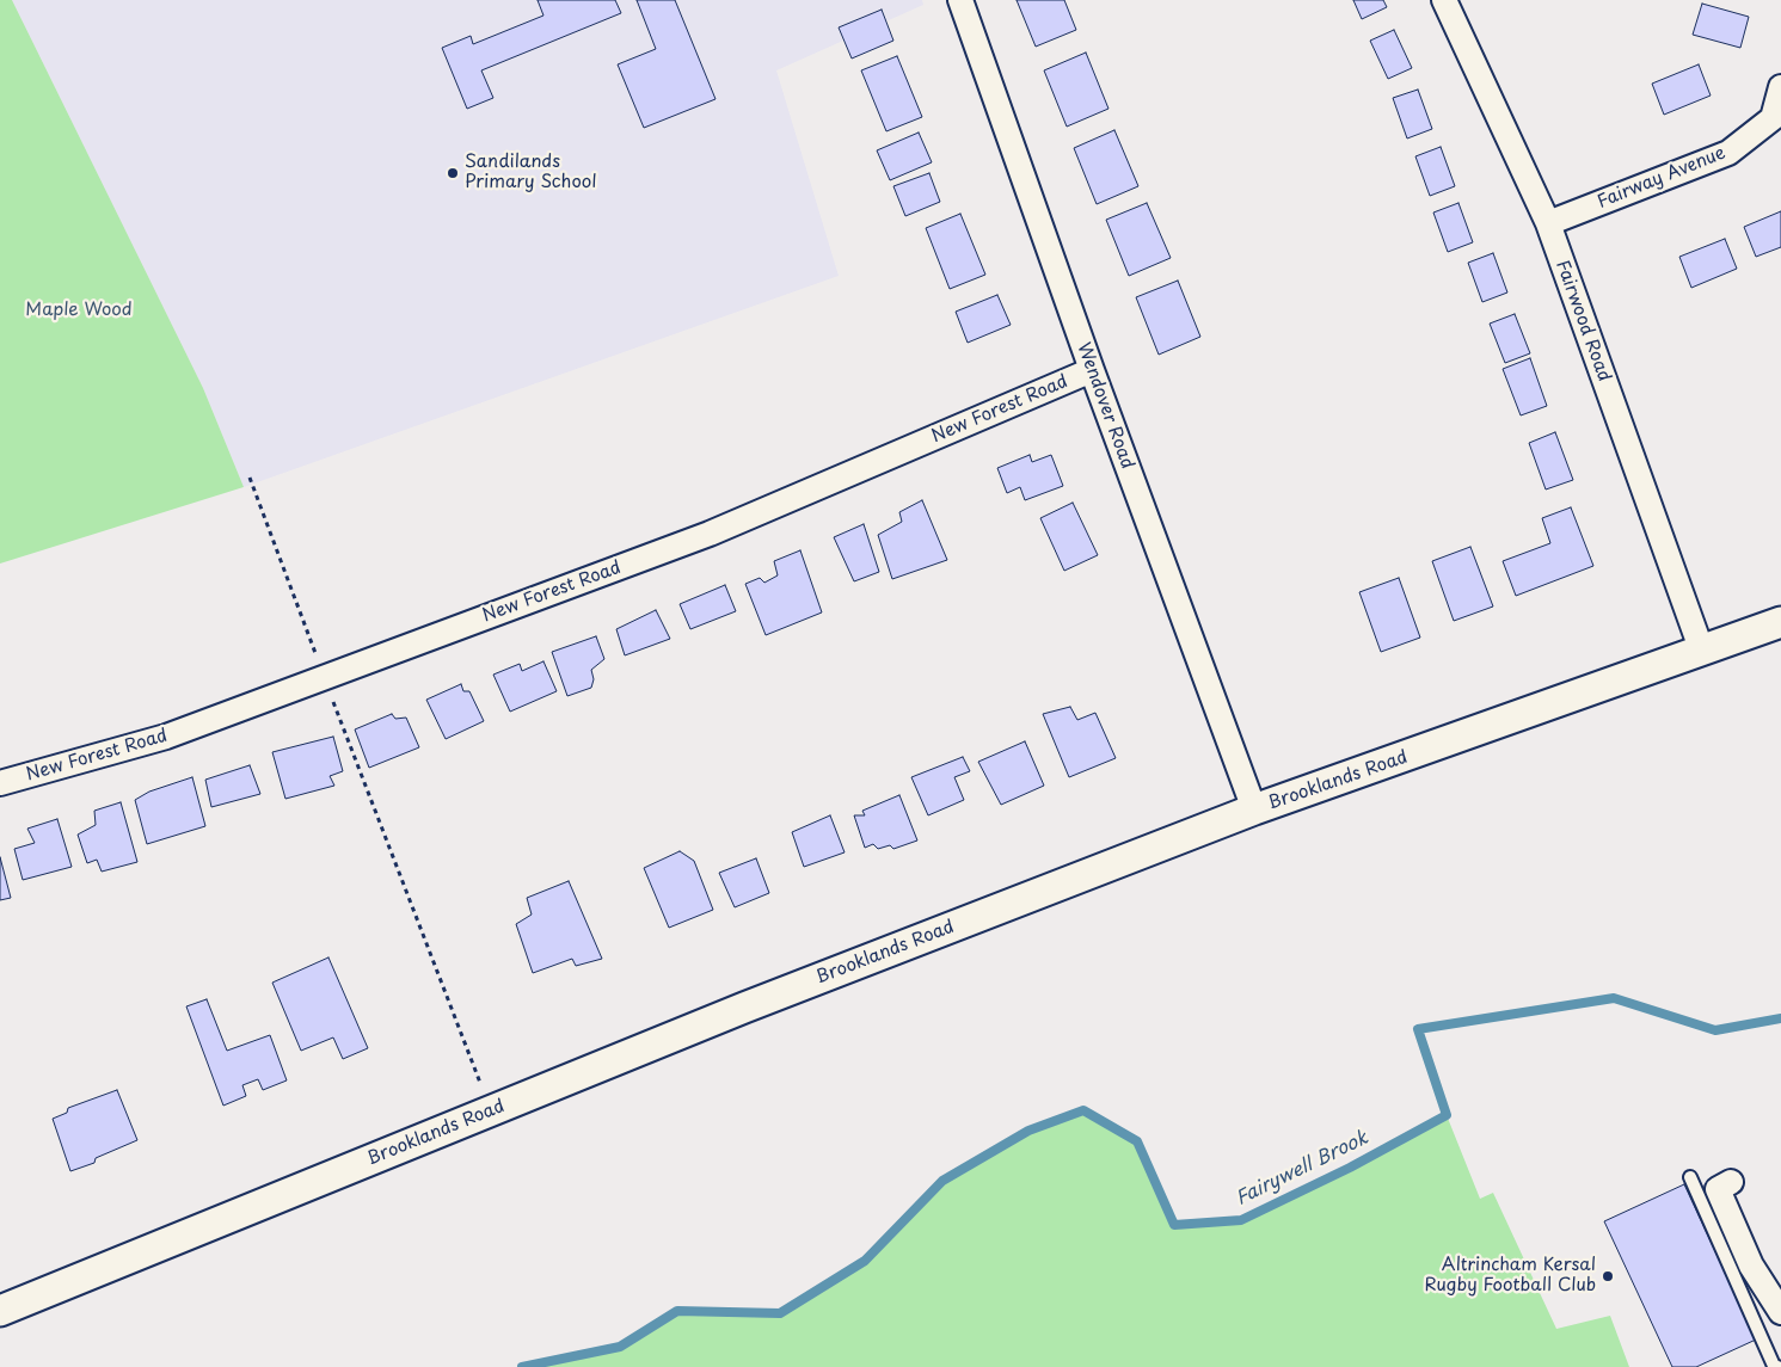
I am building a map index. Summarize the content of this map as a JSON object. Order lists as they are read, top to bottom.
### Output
{
  "streets": {
    "street": [
      "Fairway Avenue",
      "Fairwood Road",
      "Wendover Road",
      "New Forest Road",
      "Brooklands Road"
    ]
  },
  "crossings": [
    ["Fairway Avenue", "Fairwood Road"],
    ["Fairwood Road", "Brooklands Road"],
    ["Wendover Road", "New Forest Road"],
    ["Wendover Road", "Brooklands Road"]
  ],
  "water": ["Fairywell Brook"],
  "parks": ["Maple Wood"],
  "places": ["Sandilands Primary School", "Altrincham Kersal Rugby Football Club"]
}
